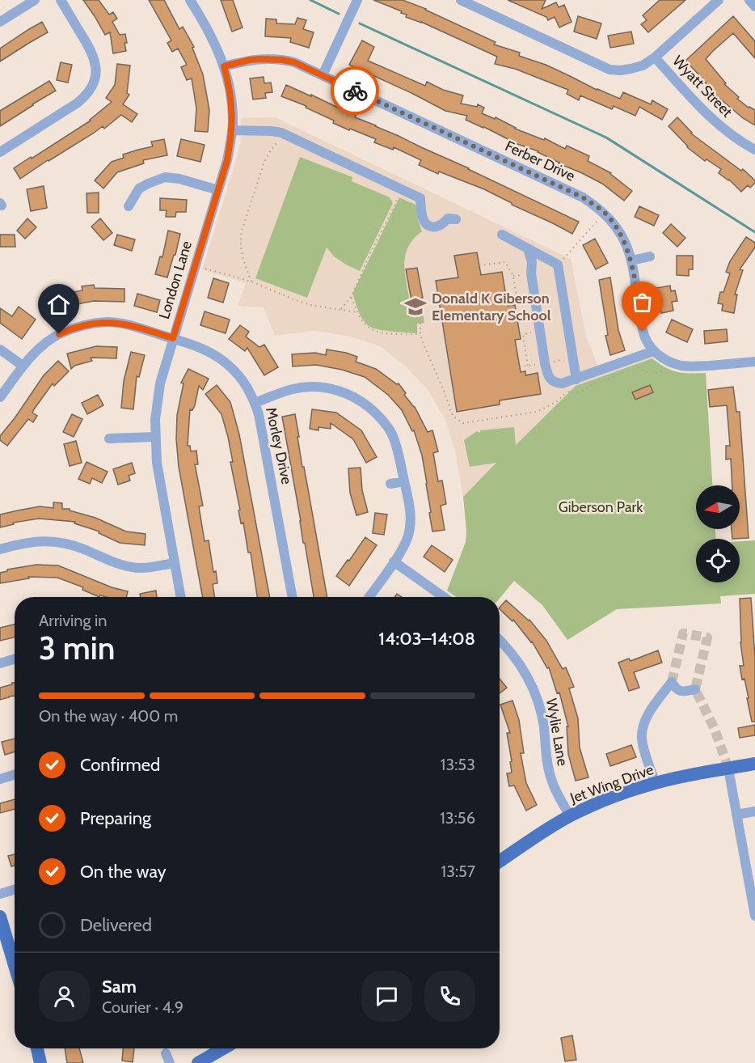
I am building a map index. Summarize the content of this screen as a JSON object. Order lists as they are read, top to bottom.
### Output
{
  "streets": {
    "main road": ["Jet Wing Drive"],
    "street": [
      "Wyatt Street",
      "Ferber Drive",
      "London Lane",
      "Morley Drive",
      "Wylie Lane"
    ]
  },
  "crossings": [
    ["Ferber Drive", "London Lane"],
    ["London Lane", "Morley Drive"],
    ["Wylie Lane", "Jet Wing Drive"]
  ],
  "parks": ["Giberson Park"],
  "places": {
    "school or university": ["Donald K Giberson Elementary School"]
  },
  "north": "left",
  "page": {
    "heading": ["3 min", "Arriving in", "14:03–14:08"],
    "panel": ["Sam", "Courier · 4.9"],
    "bar": "On the way · 400 m",
    "list": [
      ["Confirmed", "13:53"],
      ["Preparing", "13:56"],
      ["On the way", "13:57"],
      "Delivered"
    ]
  }
}
